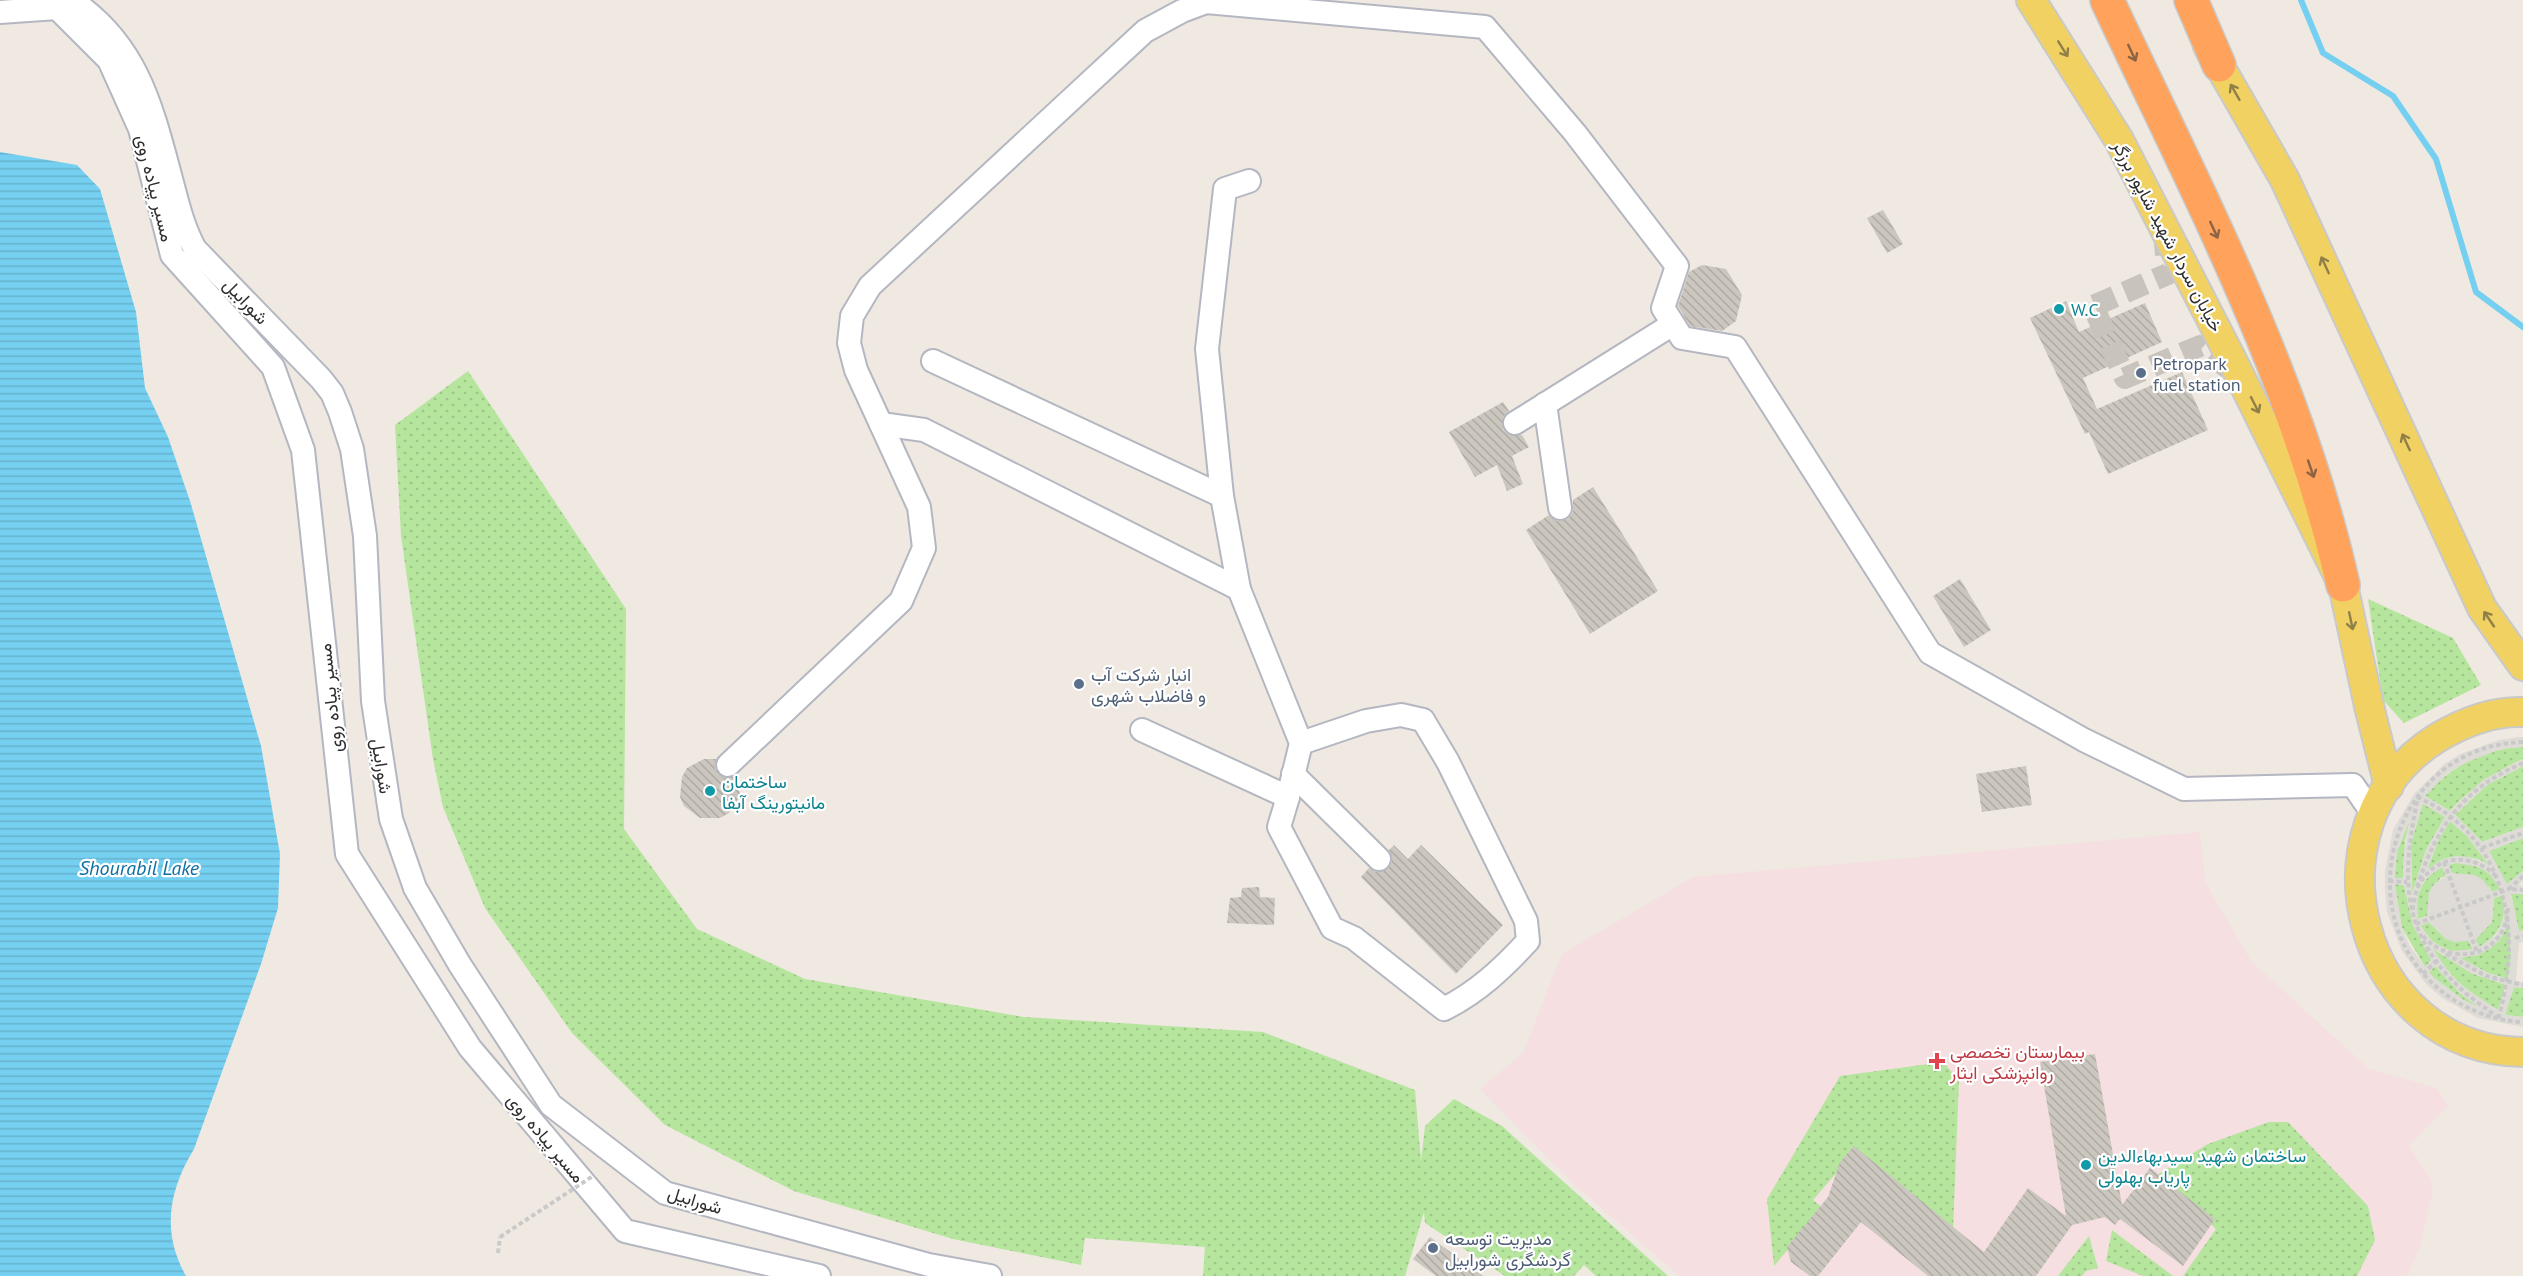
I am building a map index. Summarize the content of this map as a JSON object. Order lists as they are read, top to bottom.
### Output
{
  "streets": {
    "main road": ["خیابان سردار شهید شاپور برزگر"],
    "street": ["مسیر پیاده روی", "شورابیل"]
  },
  "water": ["Shourabil Lake"],
  "places": {
    "other": [
      "W.C",
      "Petropark fuel station",
      "انبار شرکت آب و فاضلاب شهری",
      "ساختمان مانیتورینگ آبفا",
      "ساختمان شهید سیدبهاءالدین پاریاب بهلولی",
      "مدیریت توسعه گردشگری شورابیل"
    ],
    "health": ["بیمارستان تخصصی روانپزشکی ایثار"]
  }
}
